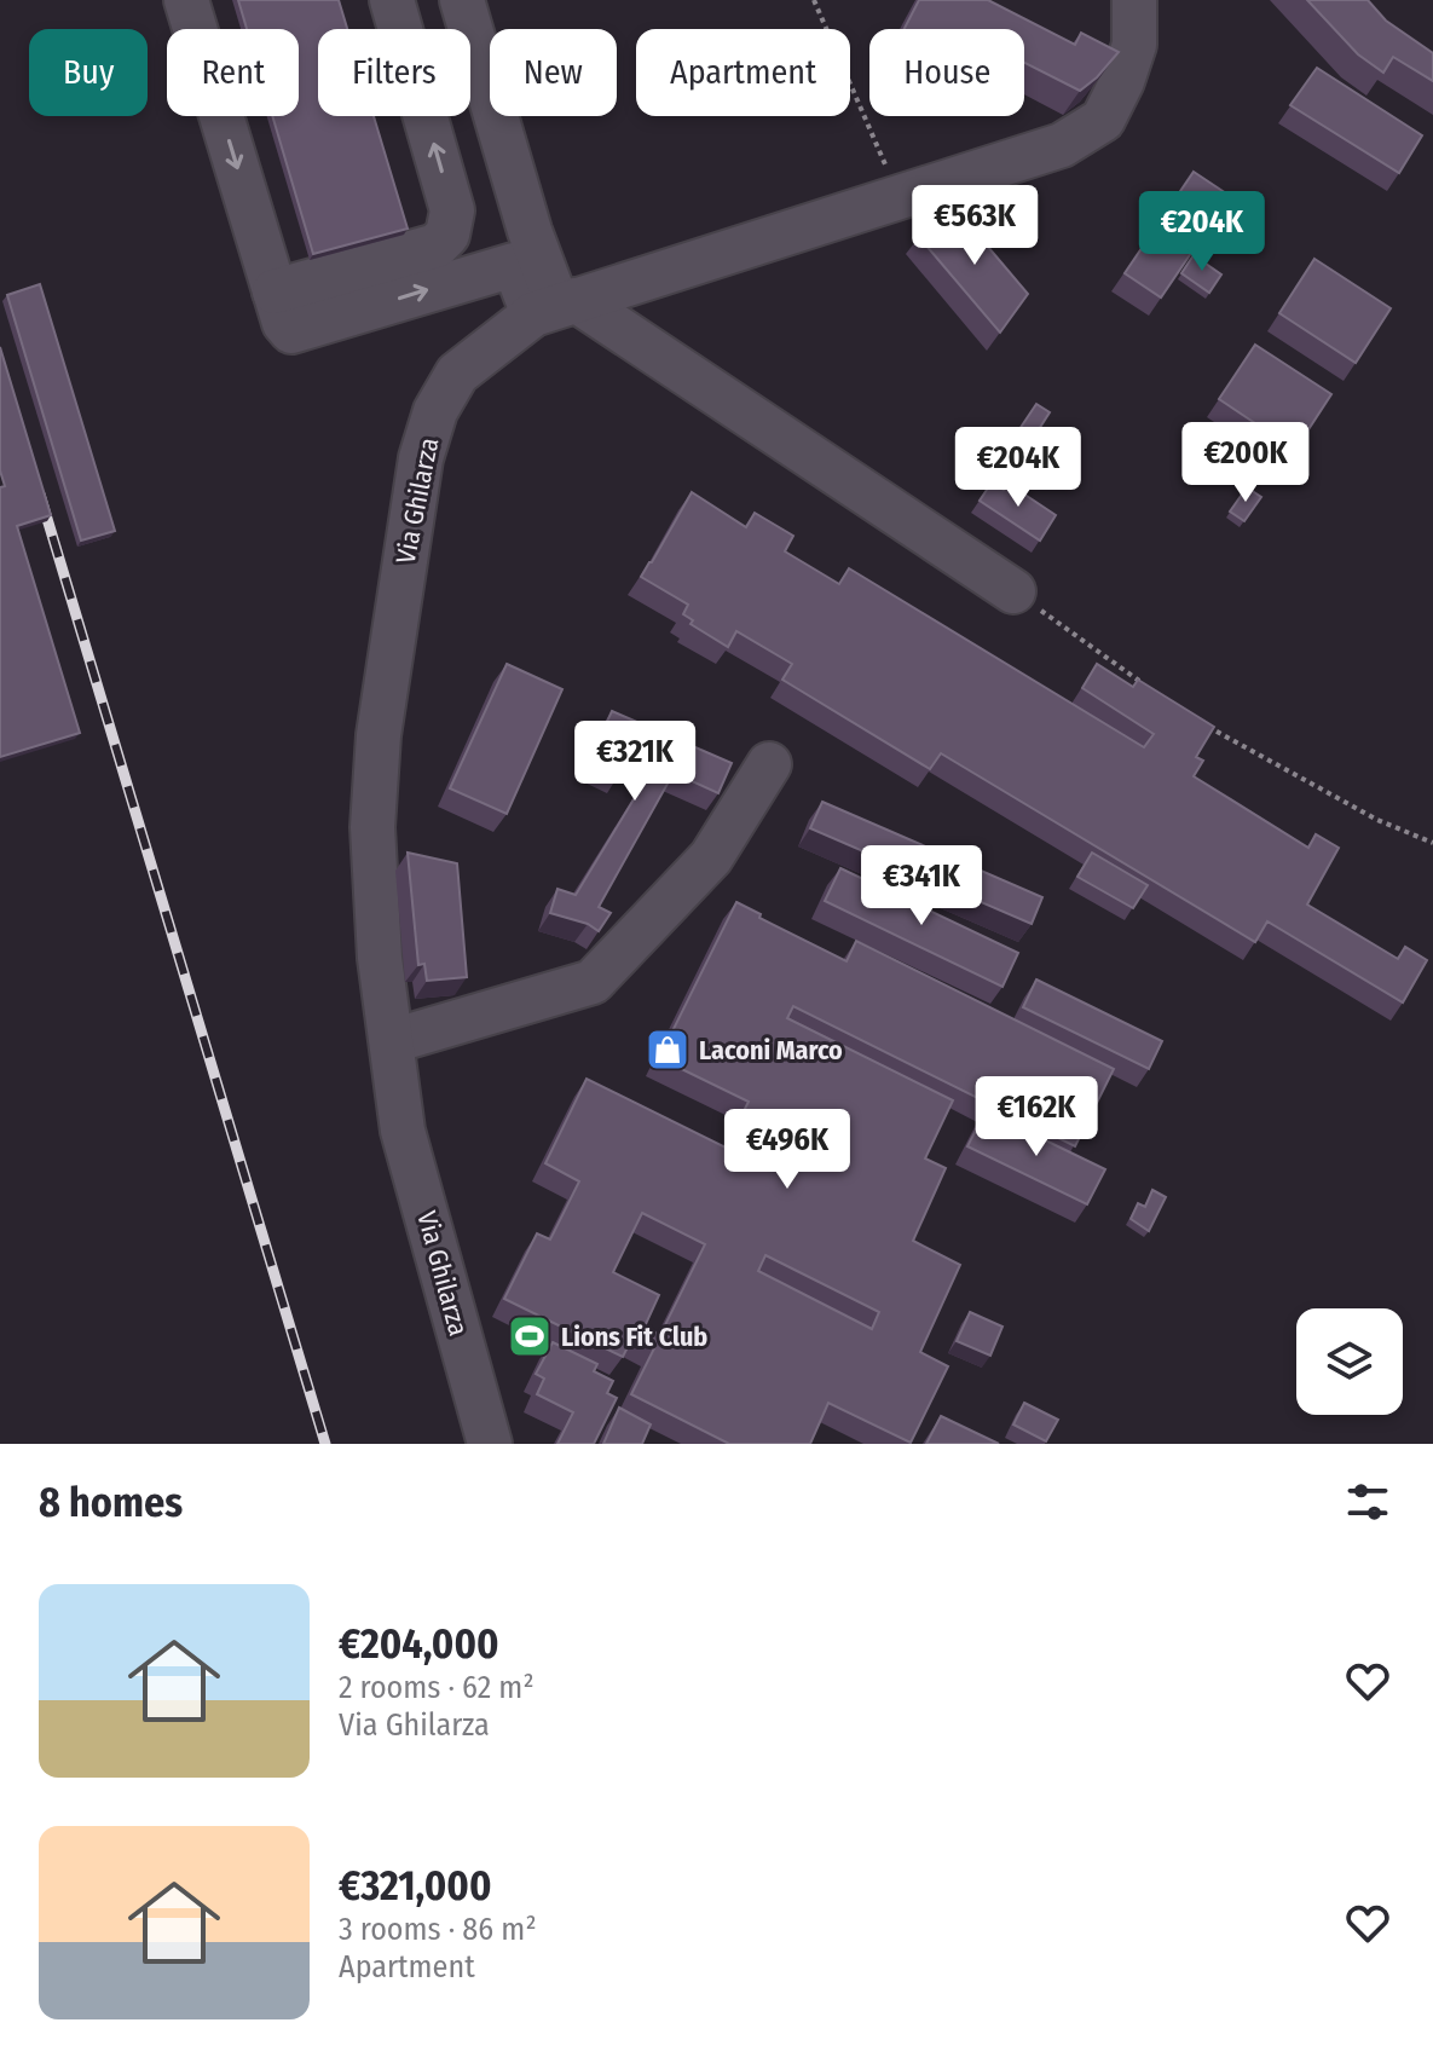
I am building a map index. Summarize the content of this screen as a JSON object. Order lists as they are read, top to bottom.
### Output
{
  "streets": {
    "street": ["Via Ghilarza"]
  },
  "places": {
    "shop": ["Laconi Marco"],
    "sports": ["Lions Fit Club"]
  },
  "page": {
    "chip": [
      "Buy",
      "Rent",
      "Filters",
      "New",
      "Apartment",
      "House"
    ],
    "price": [
      "€563K",
      "€204K",
      "€200K",
      "€204K",
      "€321K",
      "€341K",
      "€162K",
      "€496K"
    ],
    "heading": "8 homes",
    "list": [
      {
        "name": "€204,000",
        "note": "2 rooms · 62 m² · Via Ghilarza"
      },
      {
        "name": "€321,000",
        "note": "3 rooms · 86 m² · Apartment"
      }
    ]
  }
}
